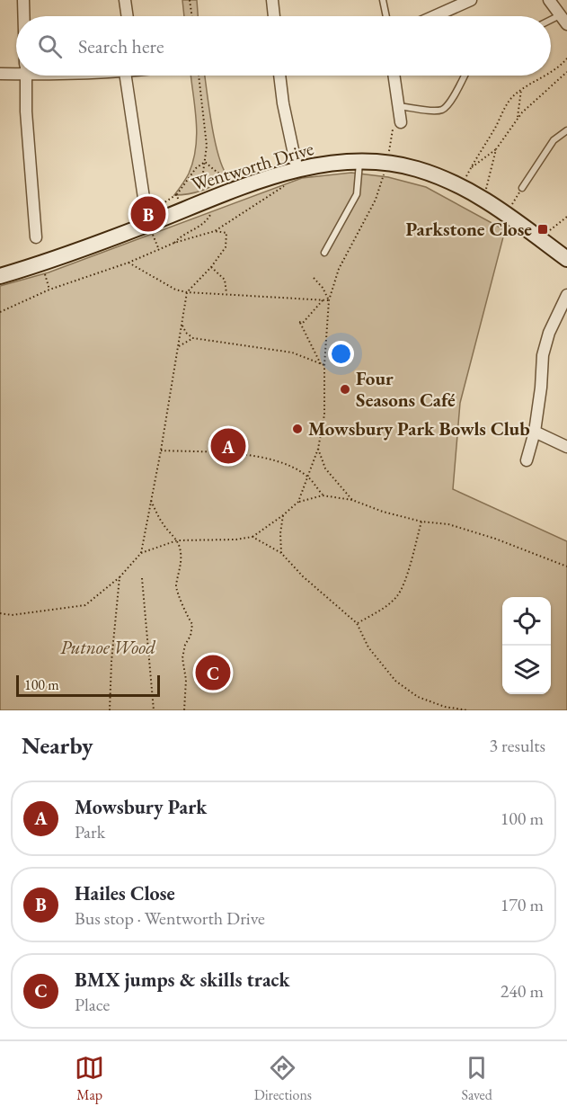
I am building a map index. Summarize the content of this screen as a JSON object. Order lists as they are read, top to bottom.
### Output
{
  "streets": {
    "street": ["Wentworth Drive"]
  },
  "parks": ["Putnoe Wood"],
  "places": {
    "transit": ["Parkstone Close"],
    "other": ["Four Seasons Café", "Mowsbury Park Bowls Club"]
  },
  "scale_bar": "100 m",
  "page": {
    "search": "Search here",
    "pins": ["B", "A", "C"],
    "scale": "100 m",
    "heading": ["Nearby", "3 results"],
    "list": [
      {
        "mark": "A",
        "name": "Mowsbury Park",
        "note": "Park",
        "value": "100 m"
      },
      {
        "mark": "B",
        "name": "Hailes Close",
        "note": "Bus stop · Wentworth Drive",
        "value": "170 m"
      },
      {
        "mark": "C",
        "name": "BMX jumps & skills track",
        "note": "Place",
        "value": "240 m"
      }
    ],
    "nav": ["Map", "Directions", "Saved"]
  }
}
